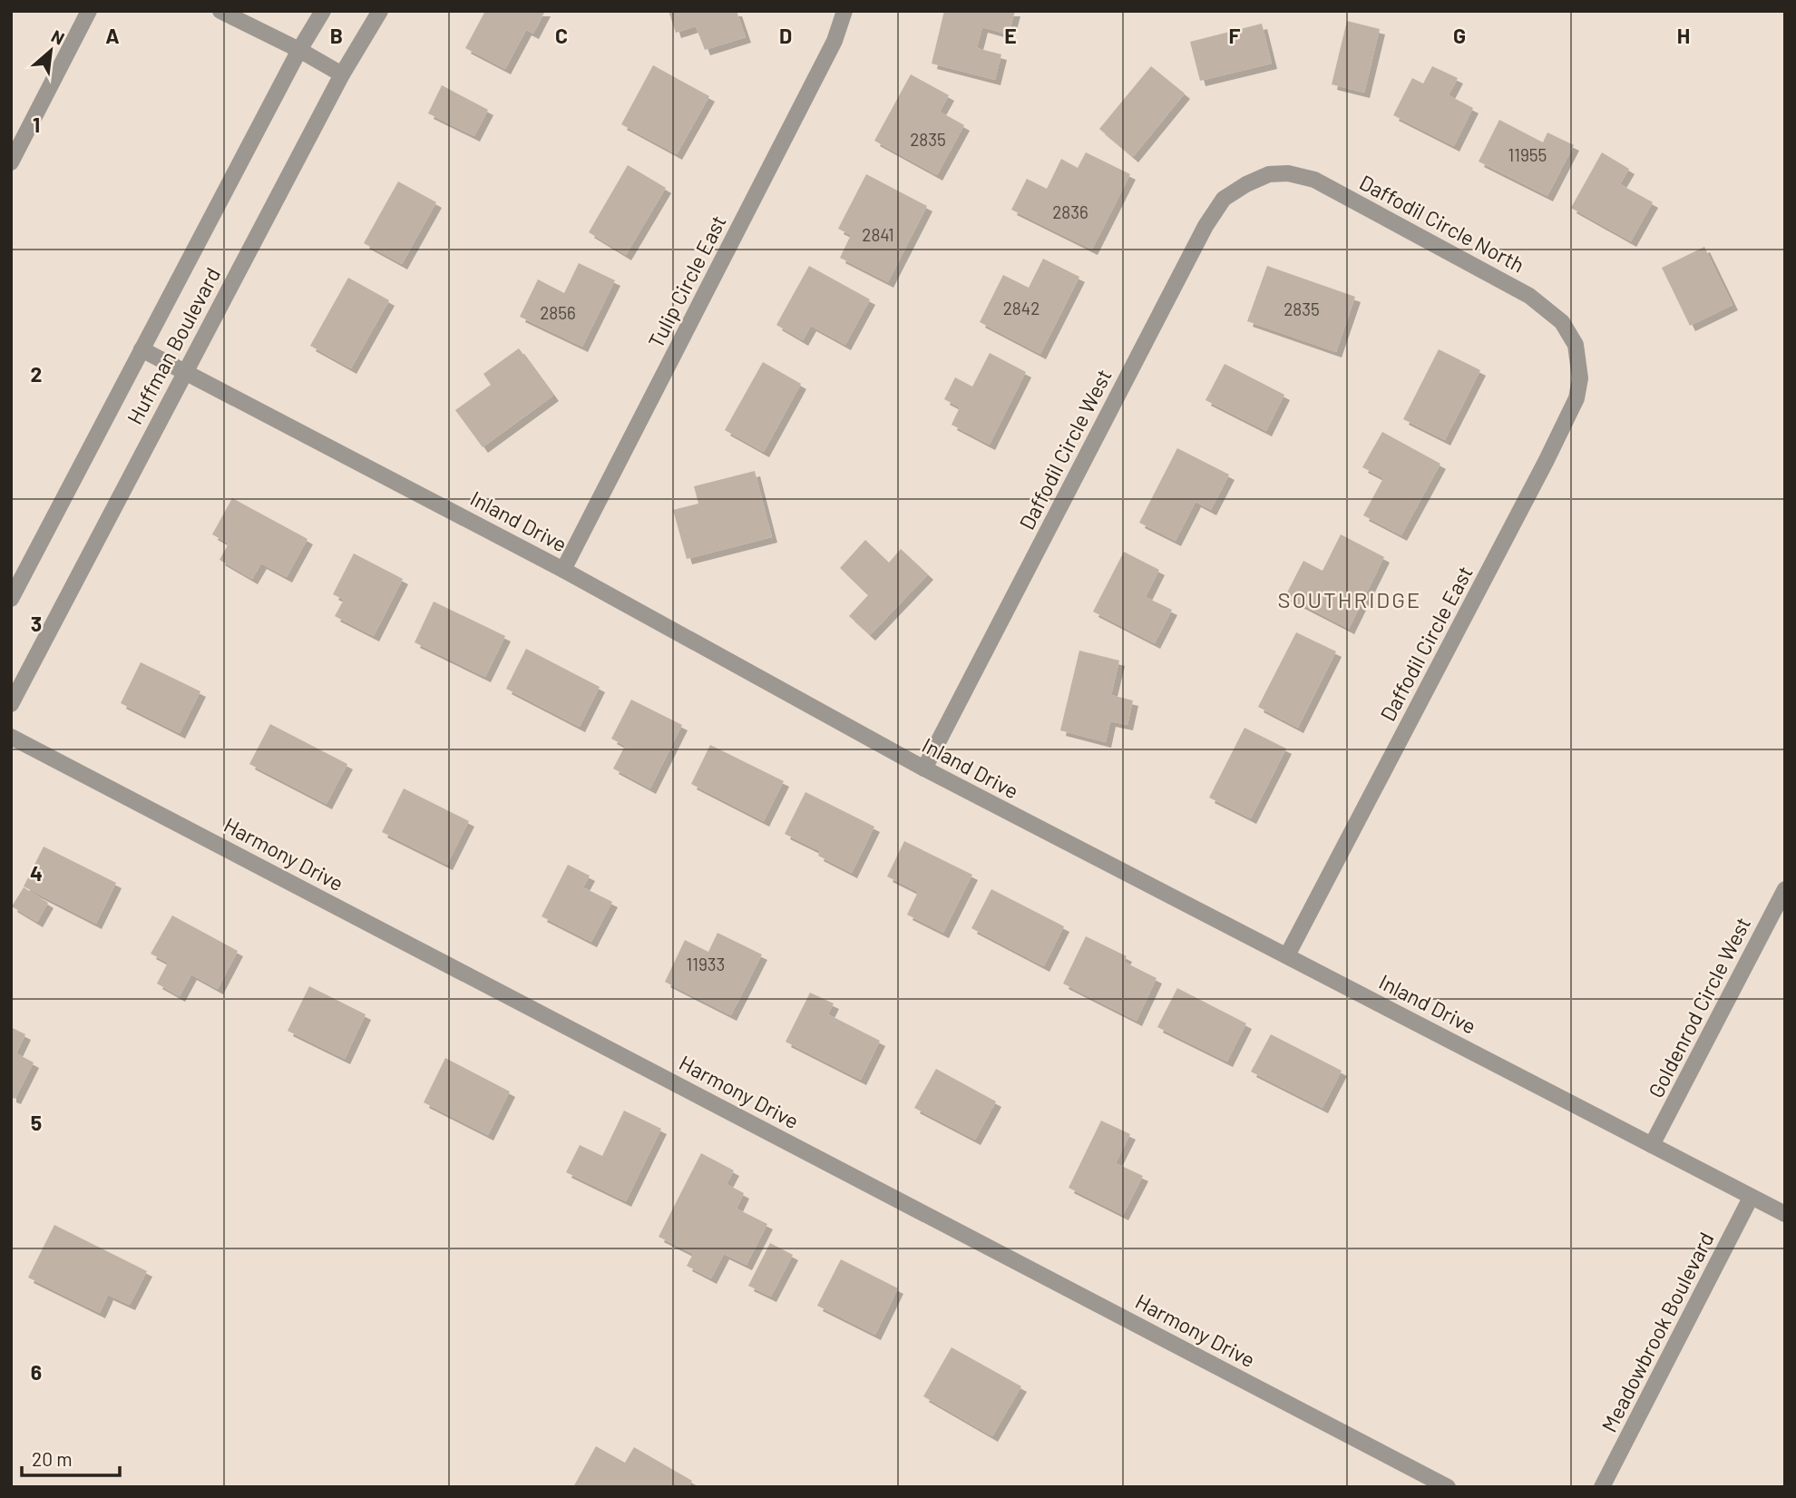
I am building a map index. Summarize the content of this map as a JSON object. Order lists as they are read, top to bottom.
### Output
{
  "streets": {
    "street": [
      "Daffodil Circle North",
      "Tulip Circle East",
      "Huffman Boulevard",
      "Daffodil Circle West",
      "Inland Drive",
      "Daffodil Circle East",
      "Harmony Drive",
      "Goldenrod Circle West",
      "Meadowbrook Boulevard"
    ]
  },
  "crossings": [
    ["Daffodil Circle North", "Daffodil Circle West"],
    ["Daffodil Circle North", "Daffodil Circle East"],
    ["Tulip Circle East", "Inland Drive"],
    ["Huffman Boulevard", "Inland Drive"],
    ["Daffodil Circle West", "Inland Drive"],
    ["Inland Drive", "Daffodil Circle East"],
    ["Inland Drive", "Goldenrod Circle West"],
    ["Inland Drive", "Meadowbrook Boulevard"]
  ],
  "districts": ["SOUTHRIDGE"],
  "house_numbers": [
    "2835",
    "11955",
    "2836",
    "2841",
    "2842",
    "2835",
    "2856",
    "11933"
  ],
  "scale_bar": "20 m",
  "north": "top right",
  "grid": {
    "columns": [
      "A",
      "B",
      "C",
      "D",
      "E",
      "F",
      "G",
      "H"
    ],
    "rows": [
      "1",
      "2",
      "3",
      "4",
      "5",
      "6"
    ]
  }
}
